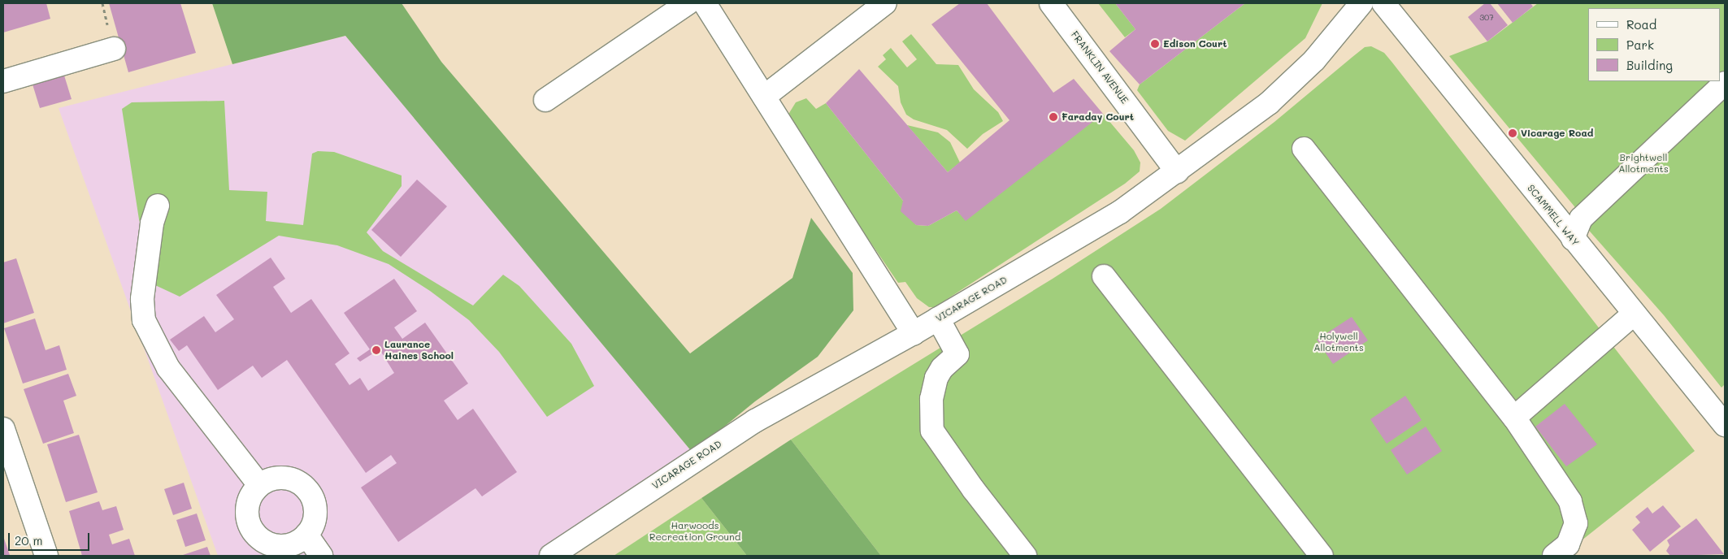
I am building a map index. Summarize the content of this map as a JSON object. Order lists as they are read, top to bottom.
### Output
{
  "streets": {
    "street": ["FRANKLIN AVENUE", "SCAMMELL WAY", "VICARAGE ROAD"]
  },
  "crossings": [
    ["FRANKLIN AVENUE", "VICARAGE ROAD"]
  ],
  "parks": ["Brightwell Allotments", "Holywell Allotments", "Harwoods Recreation Ground"],
  "places": [
    "Edison Court",
    "Faraday Court",
    "Vicarage Road",
    "Laurance Haines School"
  ],
  "house_numbers": ["307"],
  "legend": ["Road", "Park", "Building"],
  "scale_bar": "20 m"
}
